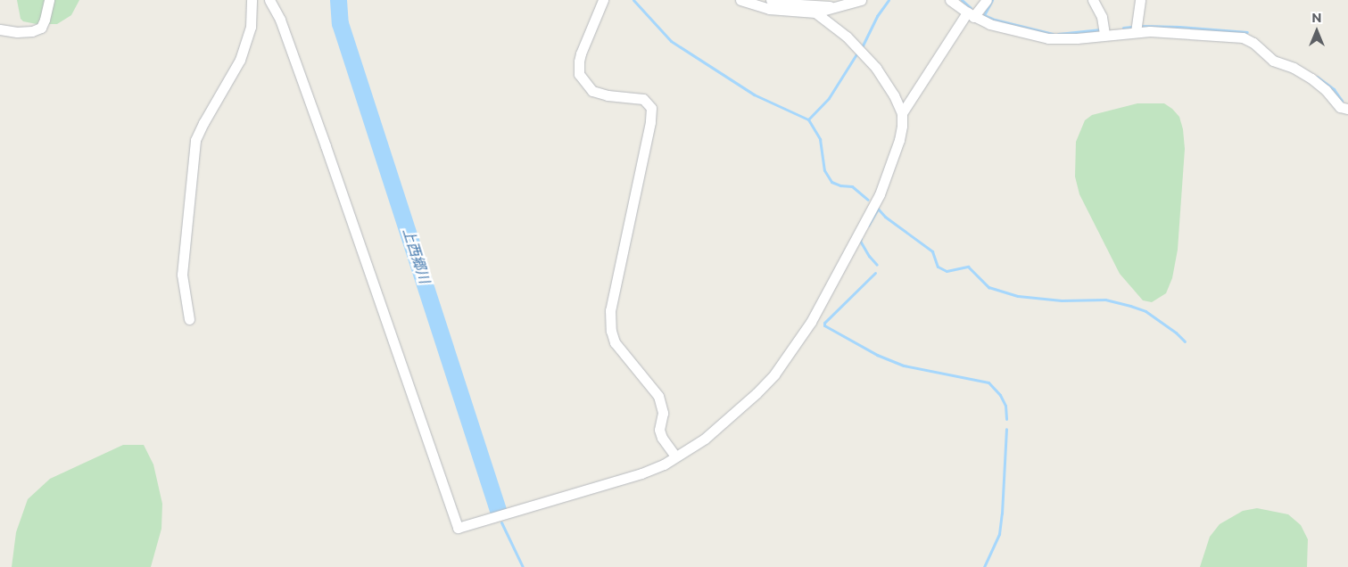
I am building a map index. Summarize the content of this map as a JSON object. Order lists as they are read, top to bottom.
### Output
{
  "water": ["上西郷川"],
  "north": "top"
}
